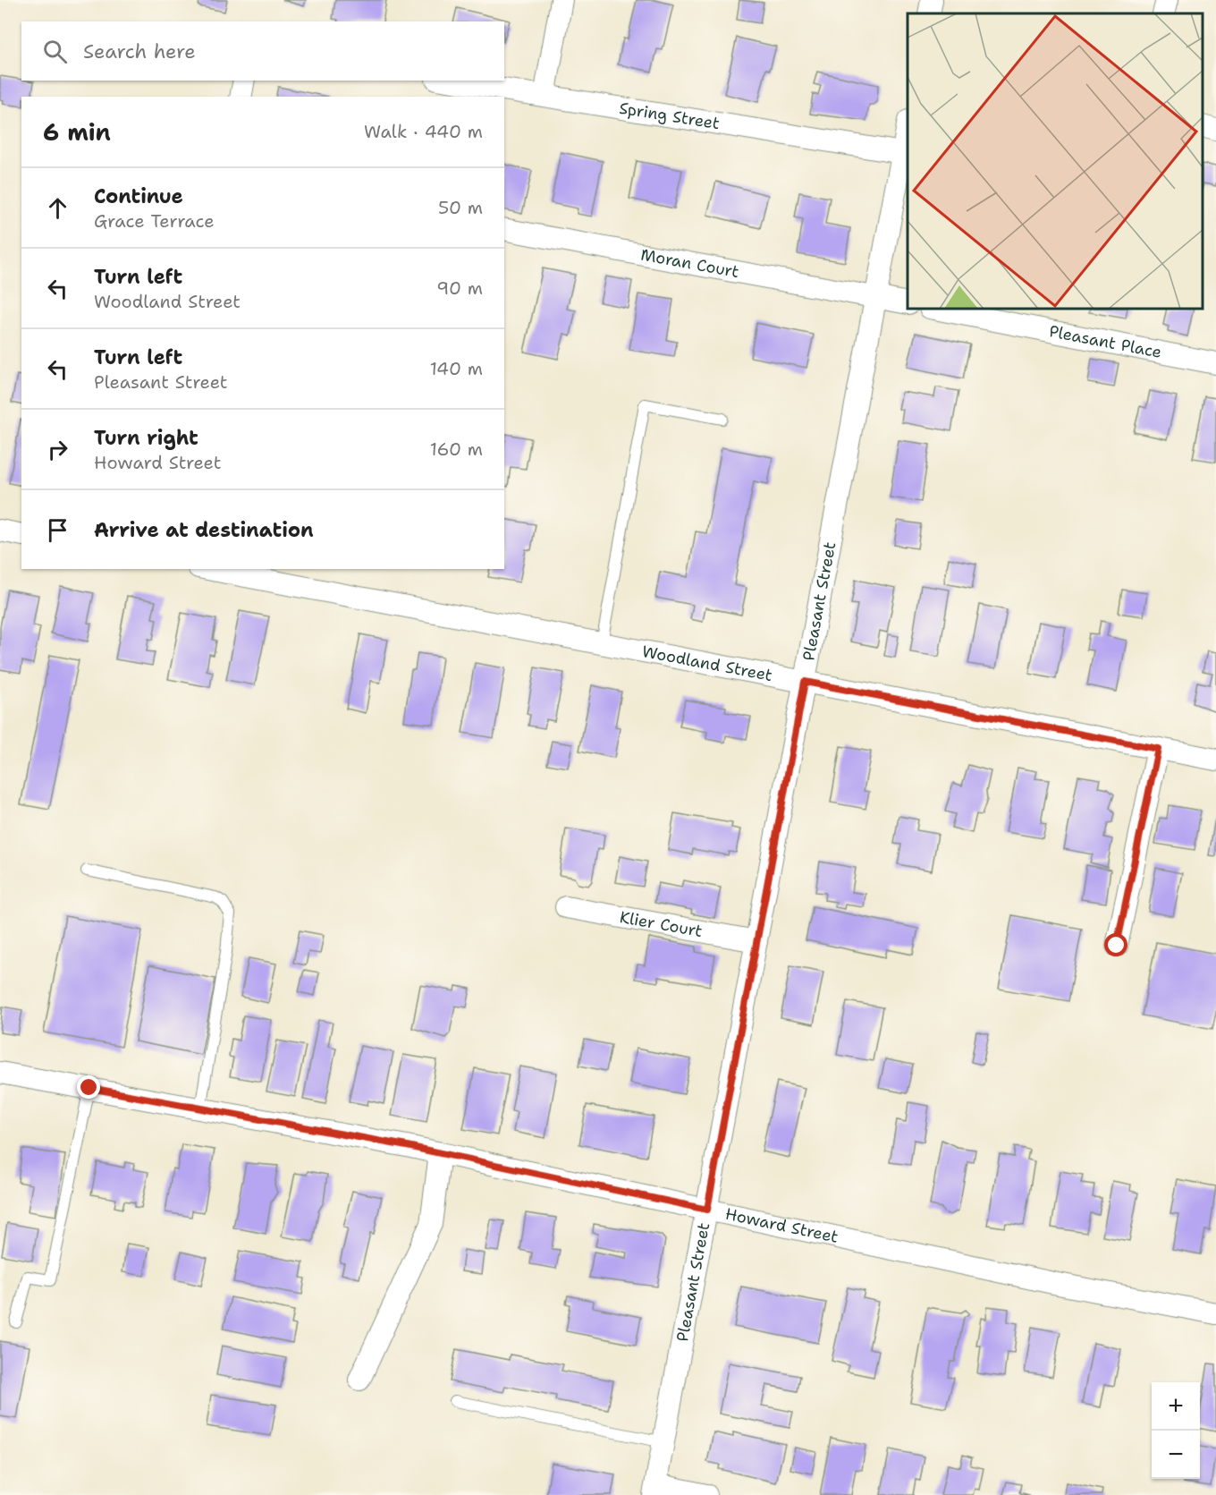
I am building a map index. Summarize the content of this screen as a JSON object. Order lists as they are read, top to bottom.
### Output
{
  "streets": {
    "street": [
      "Spring Street",
      "Moran Court",
      "Pleasant Place",
      "Pleasant Street",
      "Woodland Street",
      "Klier Court",
      "Howard Street"
    ]
  },
  "crossings": [
    ["Spring Street", "Pleasant Street"],
    ["Moran Court", "Pleasant Street"],
    ["Pleasant Street", "Woodland Street"],
    ["Pleasant Street", "Klier Court"],
    ["Pleasant Street", "Howard Street"]
  ],
  "page": {
    "search": "Search here",
    "heading": ["6 min", "Walk · 440 m"],
    "list": [
      ["Continue", "Grace Terrace", "50 m"],
      ["Turn left", "Woodland Street", "90 m"],
      ["Turn left", "Pleasant Street", "140 m"],
      ["Turn right", "Howard Street", "160 m"],
      "Arrive at destination"
    ],
    "map_buttons": ["+", "−"]
  }
}
